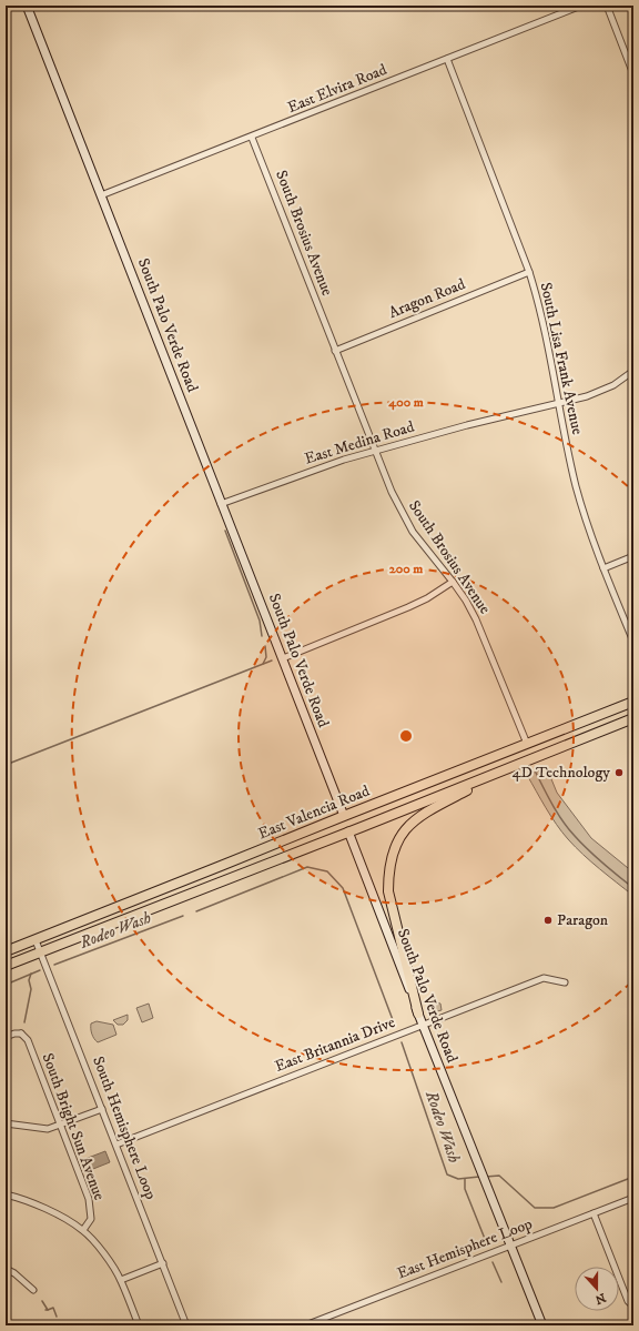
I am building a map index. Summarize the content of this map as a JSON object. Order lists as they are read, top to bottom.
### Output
{
  "streets": {
    "main road": ["South Palo Verde Road", "East Valencia Road"],
    "street": [
      "East Elvira Road",
      "South Brosius Avenue",
      "Aragon Road",
      "South Lisa Frank Avenue",
      "East Medina Road",
      "East Britannia Drive",
      "South Bright Sun Avenue",
      "South Hemisphere Loop",
      "East Hemisphere Loop"
    ]
  },
  "crossings": [
    ["East Elvira Road", "South Brosius Avenue"],
    ["East Elvira Road", "South Palo Verde Road"],
    ["East Elvira Road", "South Lisa Frank Avenue"],
    ["South Brosius Avenue", "Aragon Road"],
    ["South Brosius Avenue", "East Medina Road"],
    ["South Brosius Avenue", "East Valencia Road"],
    ["Aragon Road", "South Lisa Frank Avenue"],
    ["South Palo Verde Road", "East Medina Road"],
    ["South Palo Verde Road", "East Valencia Road"],
    ["South Palo Verde Road", "East Britannia Drive"],
    ["South Palo Verde Road", "East Hemisphere Loop"],
    ["South Lisa Frank Avenue", "East Medina Road"],
    ["East Valencia Road", "South Hemisphere Loop"],
    ["East Britannia Drive", "South Hemisphere Loop"]
  ],
  "water": ["Rodeo Wash"],
  "places": ["4D Technology", "Paragon"],
  "north": "bottom",
  "rings": ["400 m", "200 m"]
}
